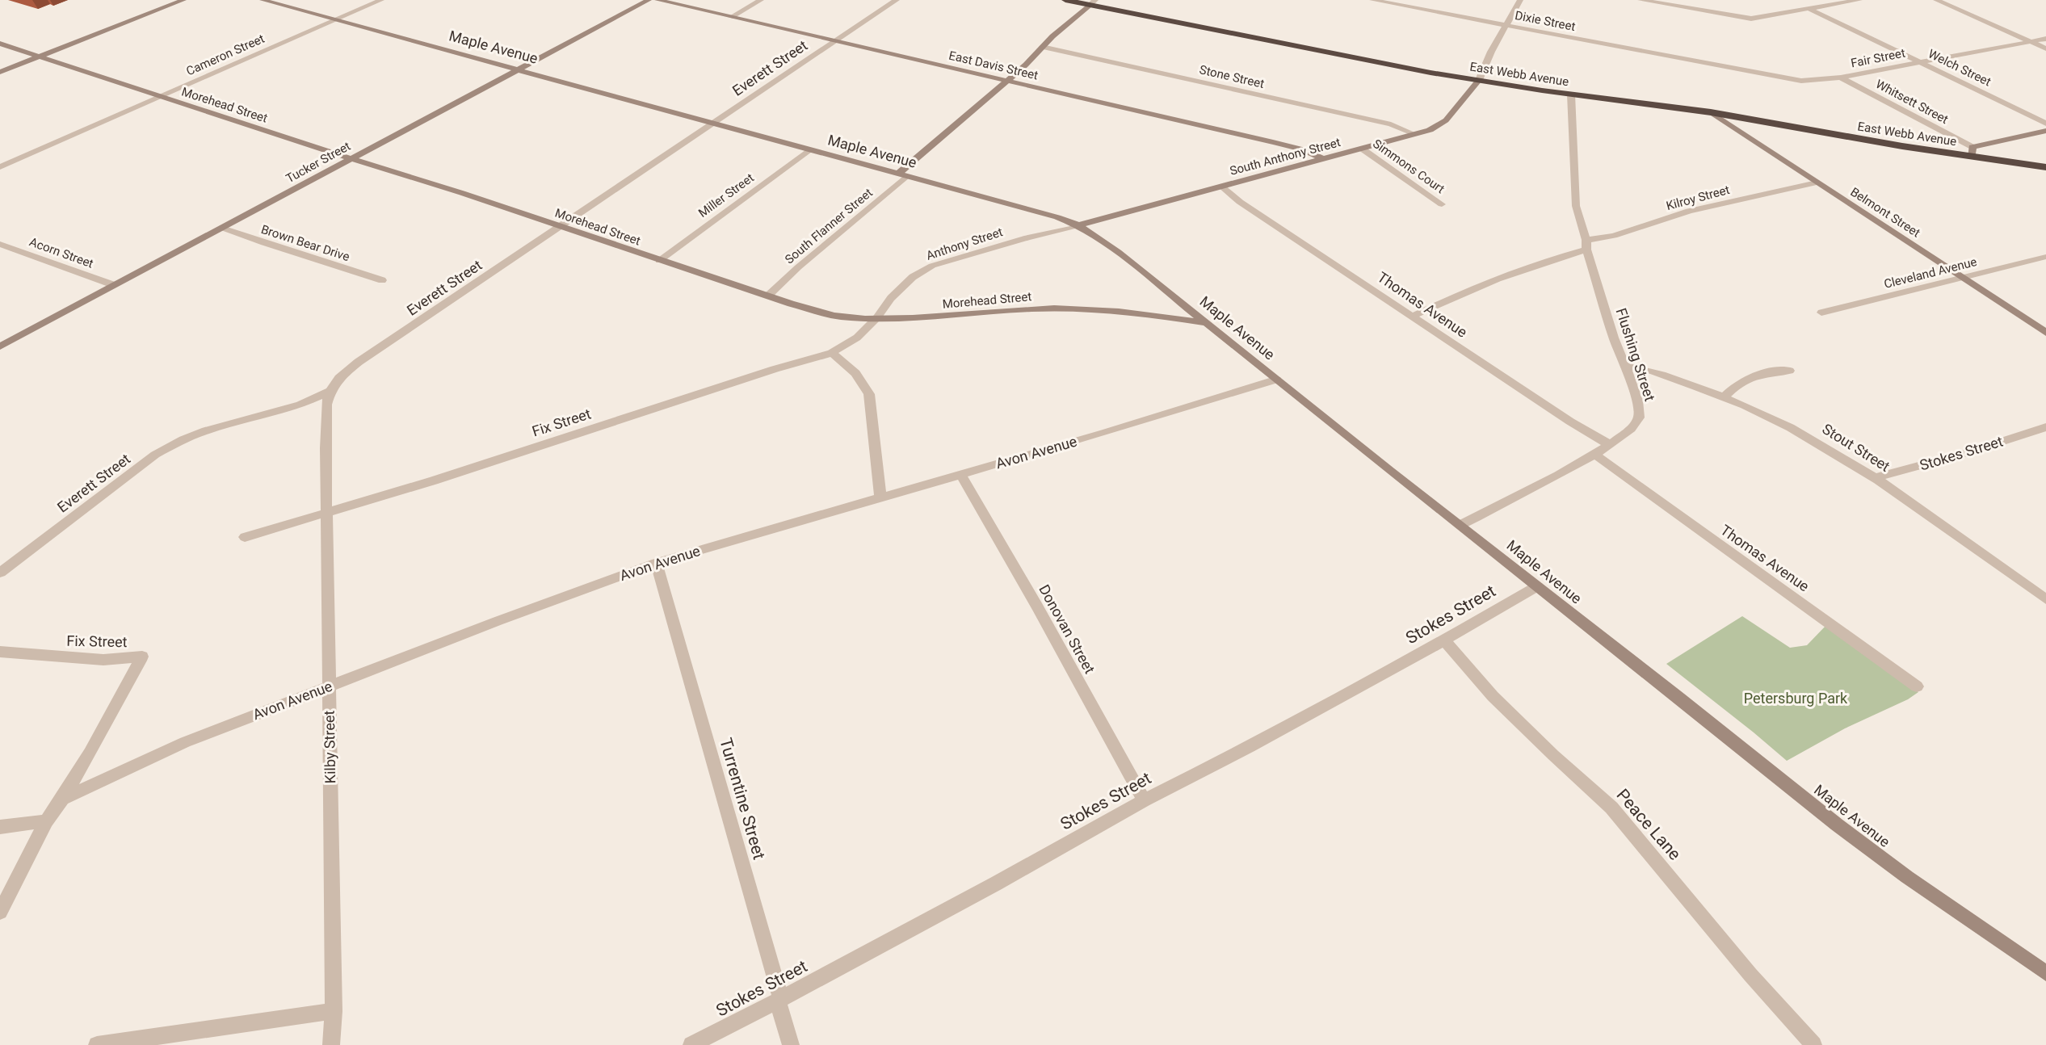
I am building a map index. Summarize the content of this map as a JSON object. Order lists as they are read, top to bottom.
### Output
{
  "streets": {
    "highway": ["East Webb Avenue"],
    "street": [
      "Dixie Street",
      "Maple Avenue",
      "Cameron Street",
      "Fair Street",
      "East Davis Street",
      "Everett Street",
      "Welch Street",
      "Stone Street",
      "Whitsett Street",
      "Morehead Street",
      "South Anthony Street",
      "Tucker Street",
      "Simmons Court",
      "Miller Street",
      "Kilroy Street",
      "Belmont Street",
      "South Flanner Street",
      "Brown Bear Drive",
      "Anthony Street",
      "Acorn Street",
      "Cleveland Avenue",
      "Thomas Avenue",
      "Flushing Street",
      "Fix Street",
      "Stout Street",
      "Avon Avenue",
      "Stokes Street",
      "Donovan Street",
      "Kilby Street",
      "Turrentine Street",
      "Peace Lane"
    ]
  },
  "crossings": [
    ["Dixie Street", "Fair Street"],
    ["Maple Avenue", "Cameron Street"],
    ["Maple Avenue", "Everett Street"],
    ["Maple Avenue", "Morehead Street"],
    ["Maple Avenue", "South Anthony Street"],
    ["Maple Avenue", "Tucker Street"],
    ["Maple Avenue", "Miller Street"],
    ["Maple Avenue", "South Flanner Street"],
    ["Maple Avenue", "Anthony Street"],
    ["Maple Avenue", "Flushing Street"],
    ["Maple Avenue", "Avon Avenue"],
    ["Maple Avenue", "Stokes Street"],
    ["Cameron Street", "Morehead Street"],
    ["Fair Street", "Welch Street"],
    ["Fair Street", "Whitsett Street"],
    ["East Davis Street", "Everett Street"],
    ["East Davis Street", "South Anthony Street"],
    ["East Davis Street", "South Flanner Street"],
    ["Everett Street", "Morehead Street"],
    ["Everett Street", "Kilby Street"],
    ["East Webb Avenue", "Whitsett Street"],
    ["East Webb Avenue", "South Anthony Street"],
    ["East Webb Avenue", "Belmont Street"],
    ["East Webb Avenue", "South Flanner Street"],
    ["East Webb Avenue", "Flushing Street"],
    ["Stone Street", "South Anthony Street"],
    ["Stone Street", "South Flanner Street"],
    ["Morehead Street", "Tucker Street"],
    ["Morehead Street", "Miller Street"],
    ["Morehead Street", "South Flanner Street"],
    ["Morehead Street", "Anthony Street"],
    ["Morehead Street", "Fix Street"],
    ["South Anthony Street", "Simmons Court"],
    ["South Anthony Street", "Anthony Street"],
    ["South Anthony Street", "Thomas Avenue"],
    ["Tucker Street", "Brown Bear Drive"],
    ["Tucker Street", "Acorn Street"],
    ["Kilroy Street", "Belmont Street"],
    ["Kilroy Street", "Thomas Avenue"],
    ["Kilroy Street", "Flushing Street"],
    ["Belmont Street", "Cleveland Avenue"],
    ["Anthony Street", "Fix Street"],
    ["Thomas Avenue", "Flushing Street"],
    ["Flushing Street", "Stout Street"],
    ["Fix Street", "Avon Avenue"],
    ["Fix Street", "Kilby Street"],
    ["Stout Street", "Stokes Street"],
    ["Avon Avenue", "Donovan Street"],
    ["Avon Avenue", "Kilby Street"],
    ["Avon Avenue", "Turrentine Street"],
    ["Stokes Street", "Donovan Street"],
    ["Stokes Street", "Turrentine Street"],
    ["Stokes Street", "Peace Lane"]
  ],
  "parks": ["Petersburg Park"]
}
